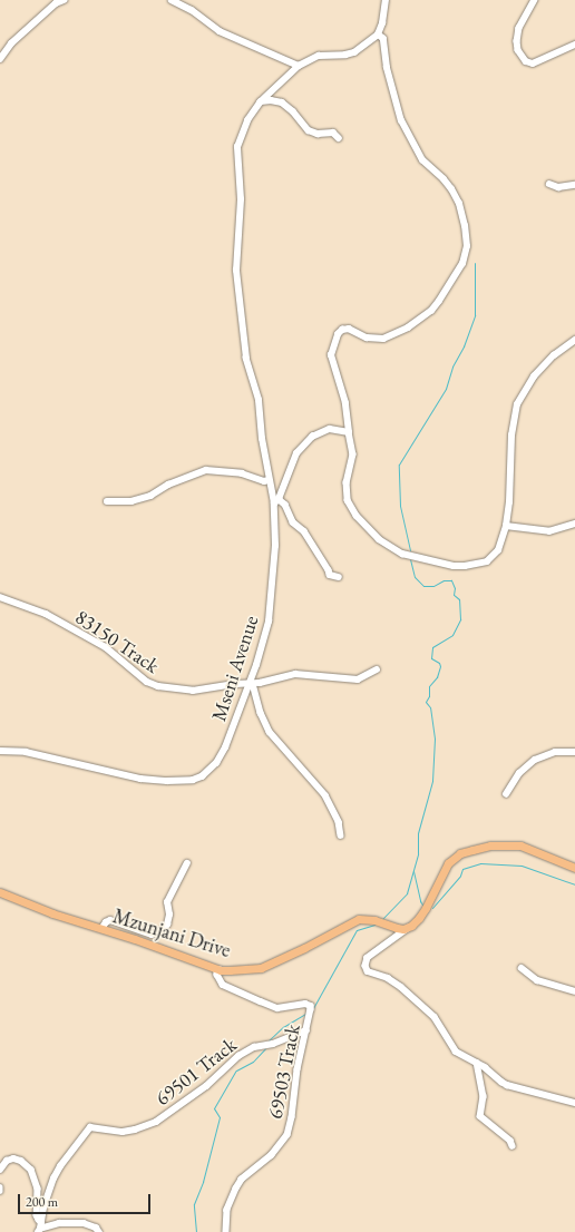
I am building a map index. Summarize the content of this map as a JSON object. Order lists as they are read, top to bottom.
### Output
{
  "streets": {
    "main road": ["Mzunjani Drive"],
    "street": [
      "83150 Track",
      "Mseni Avenue",
      "69501 Track",
      "69503 Track"
    ]
  },
  "crossings": [
    ["83150 Track", "Mseni Avenue"],
    ["Mzunjani Drive", "69503 Track"],
    ["69501 Track", "69503 Track"]
  ],
  "scale_bar": "200 m"
}
